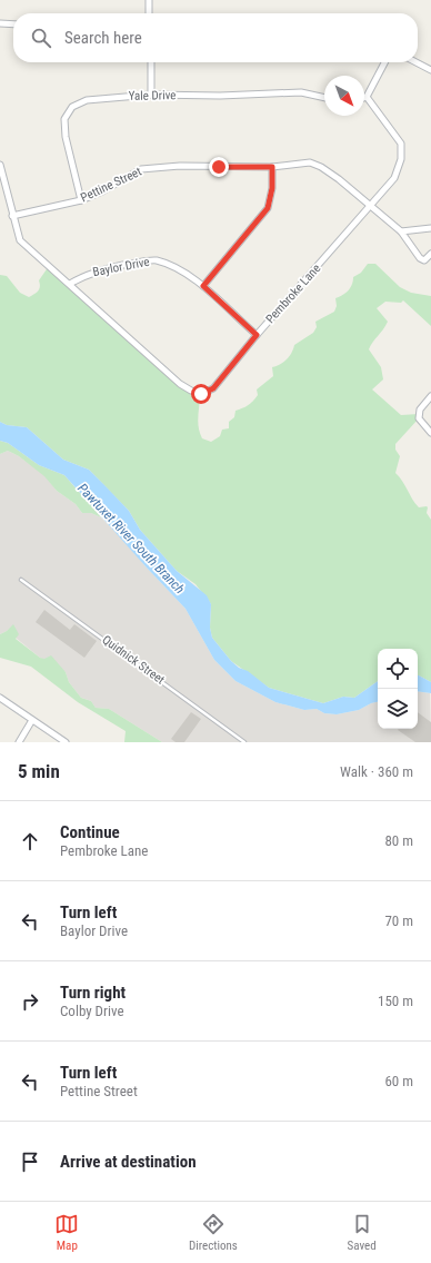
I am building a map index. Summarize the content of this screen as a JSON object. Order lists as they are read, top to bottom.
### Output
{
  "streets": {
    "street": [
      "Yale Drive",
      "Pettine Street",
      "Baylor Drive",
      "Pembroke Lane"
    ],
    "lane": ["Quidnick Street"]
  },
  "crossings": [
    ["Yale Drive", "Pettine Street"],
    ["Pettine Street", "Pembroke Lane"],
    ["Baylor Drive", "Pembroke Lane"]
  ],
  "water": ["Pawtuxet River South Branch"],
  "north": "bottom right",
  "page": {
    "search": "Search here",
    "heading": ["5 min", "Walk · 360 m"],
    "list": [
      ["Continue", "Pembroke Lane", "80 m"],
      ["Turn left", "Baylor Drive", "70 m"],
      ["Turn right", "Colby Drive", "150 m"],
      ["Turn left", "Pettine Street", "60 m"],
      "Arrive at destination"
    ],
    "nav": ["Map", "Directions", "Saved"]
  }
}
